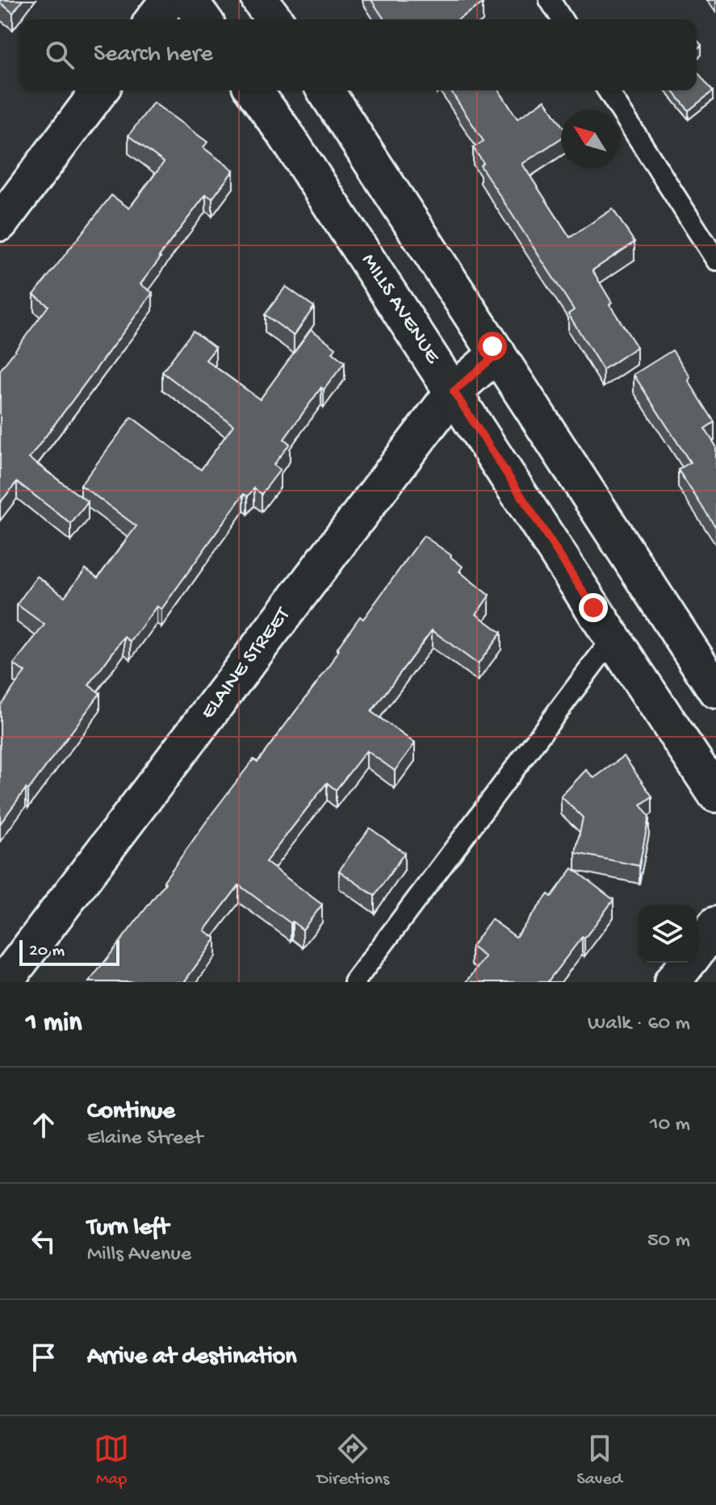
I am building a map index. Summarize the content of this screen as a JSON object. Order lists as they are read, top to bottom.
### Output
{
  "streets": {
    "main road": ["MILLS AVENUE", "ELAINE STREET"]
  },
  "crossings": [
    ["MILLS AVENUE", "ELAINE STREET"]
  ],
  "scale_bar": "20 m",
  "north": "top left",
  "page": {
    "search": "Search here",
    "scale": "20 m",
    "heading": ["1 min", "Walk · 60 m"],
    "list": [
      ["Continue", "Elaine Street", "10 m"],
      ["Turn left", "Mills Avenue", "50 m"],
      "Arrive at destination"
    ],
    "nav": ["Map", "Directions", "Saved"]
  }
}
